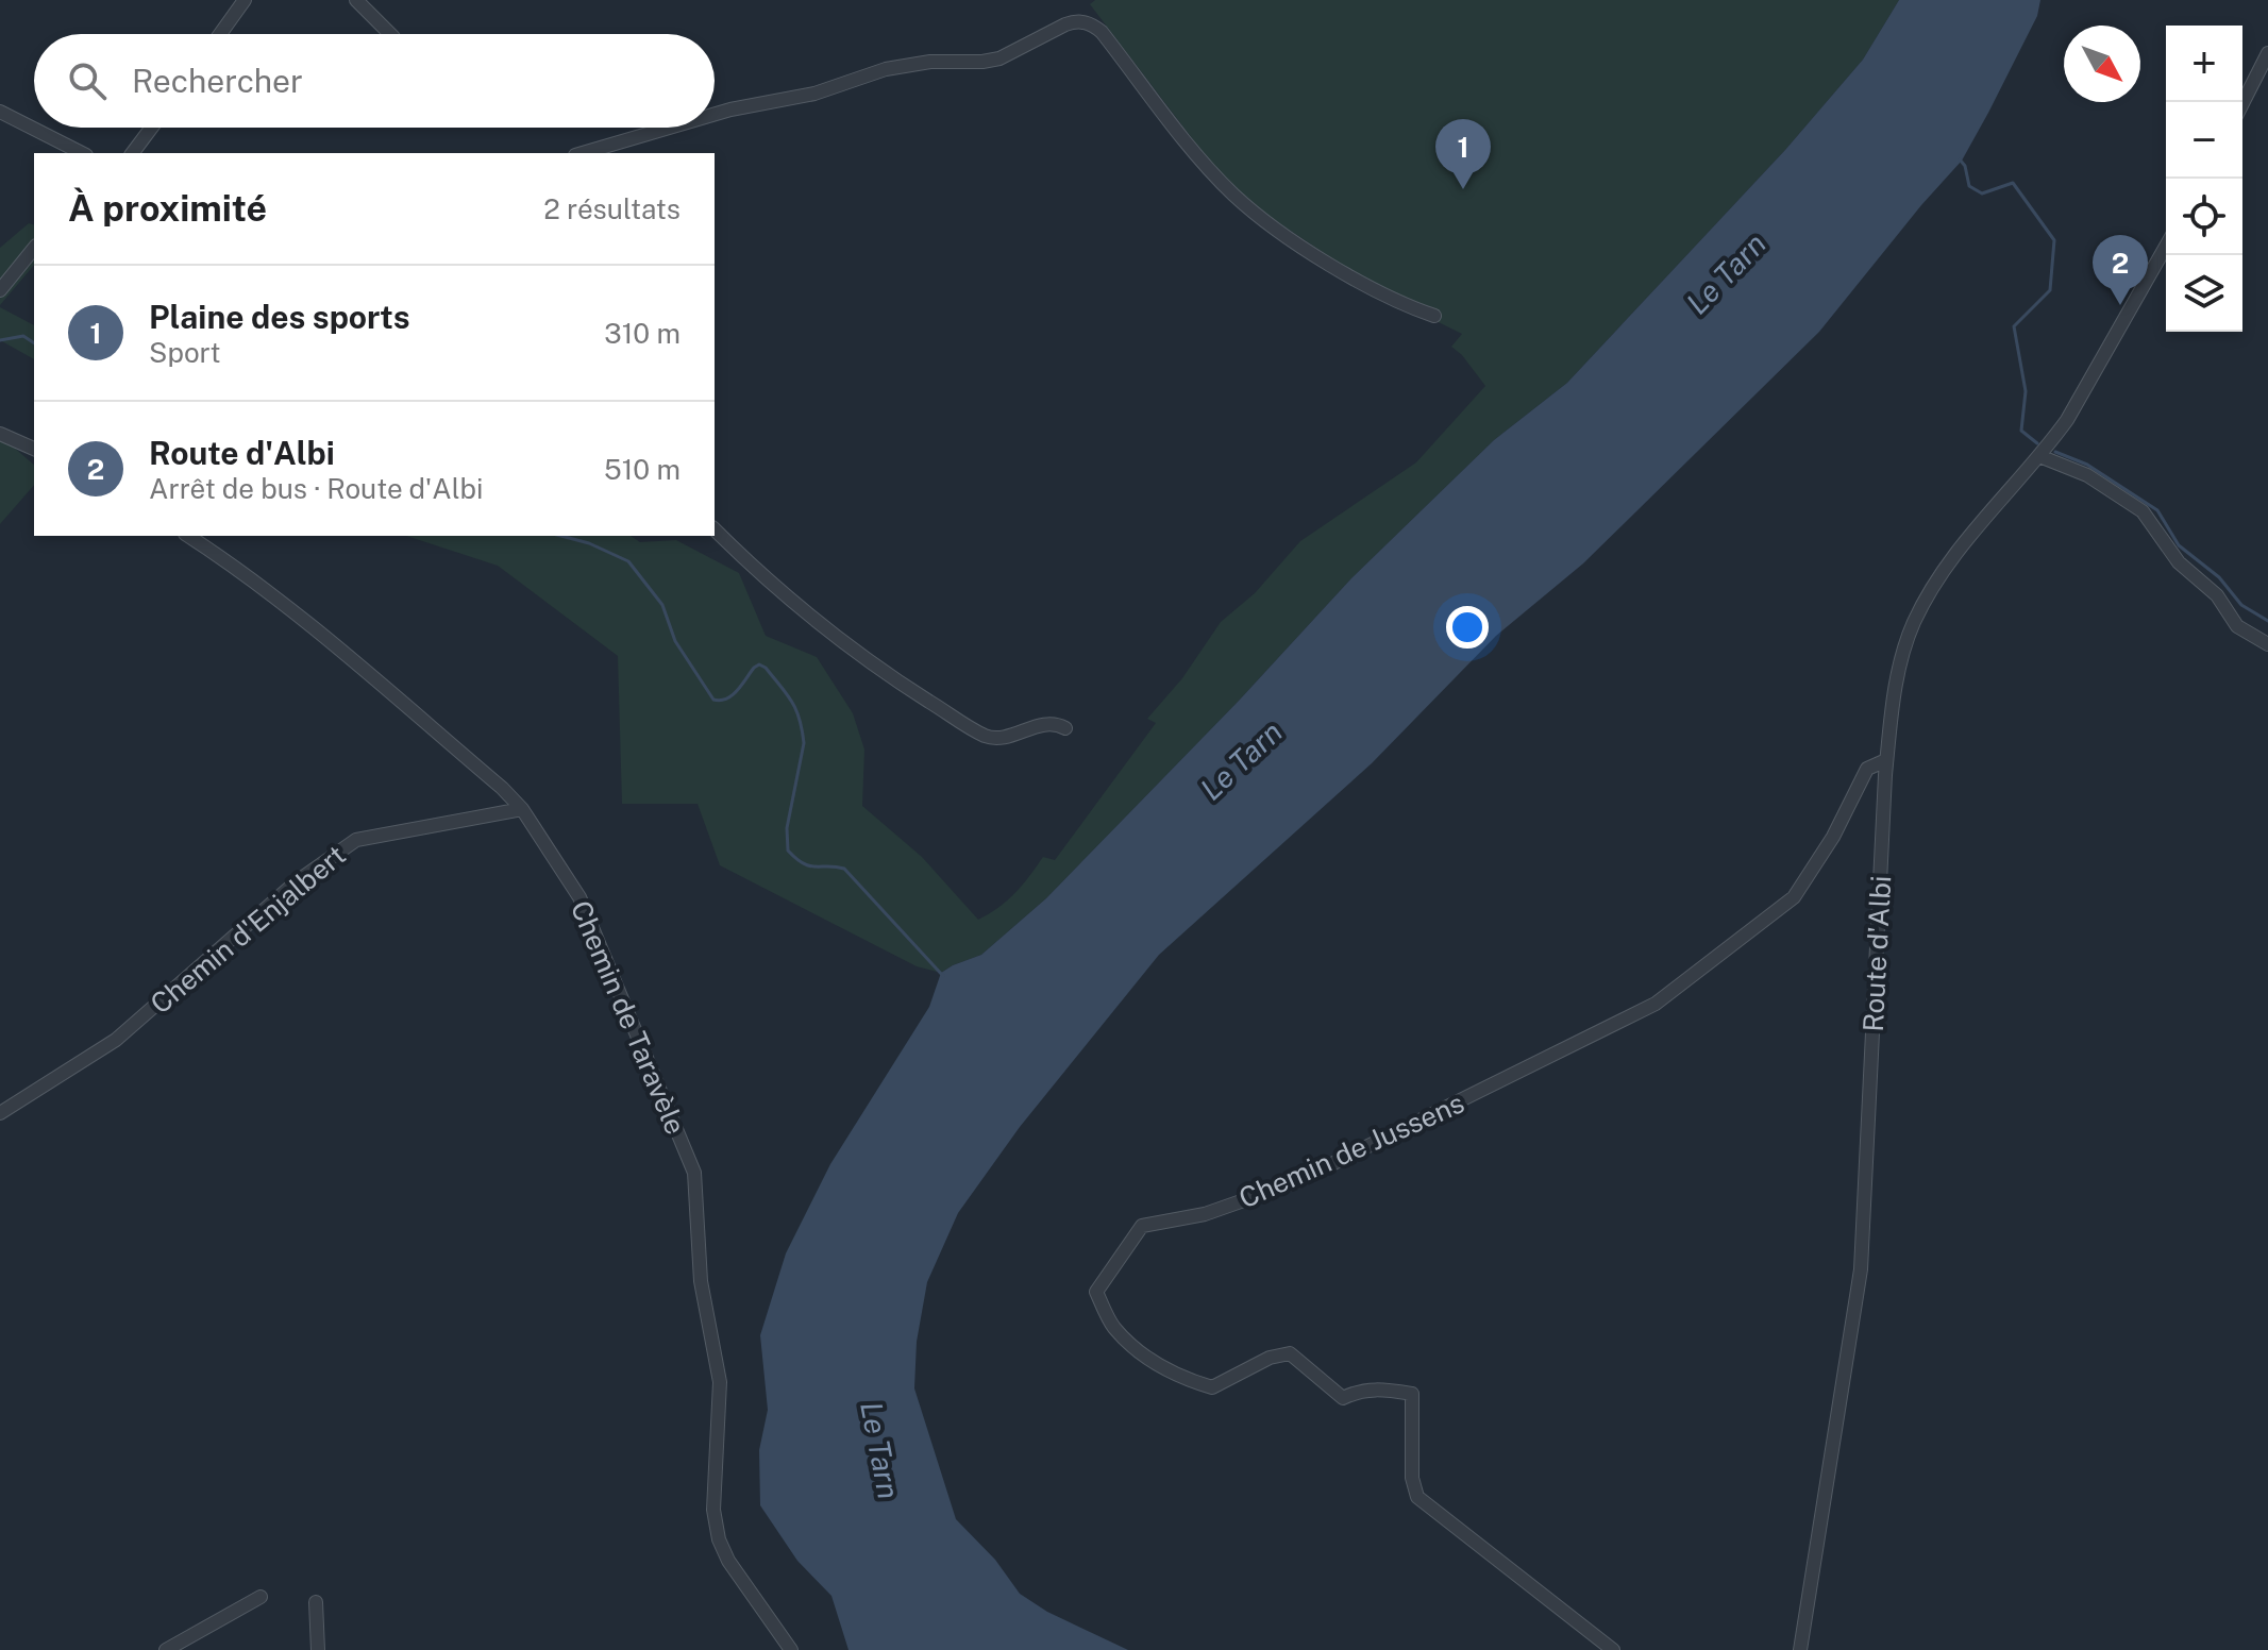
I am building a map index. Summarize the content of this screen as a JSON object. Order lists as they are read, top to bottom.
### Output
{
  "streets": {
    "street": [
      "Chemin d'Enjalbert",
      "Route d'Albi",
      "Chemin de Taravèle",
      "Chemin de Jussens"
    ]
  },
  "crossings": [
    ["Chemin d'Enjalbert", "Chemin de Taravèle"],
    ["Route d'Albi", "Chemin de Jussens"]
  ],
  "water": ["Le Tarn"],
  "north": "bottom right",
  "page": {
    "map_buttons": ["+", "−"],
    "search": "Rechercher",
    "pins": ["1", "2"],
    "heading": ["À proximité", "2 résultats"],
    "list": [
      {
        "mark": "1",
        "name": "Plaine des sports",
        "note": "Sport",
        "value": "310 m"
      },
      {
        "mark": "2",
        "name": "Route d'Albi",
        "note": "Arrêt de bus · Route d'Albi",
        "value": "510 m"
      }
    ]
  }
}
